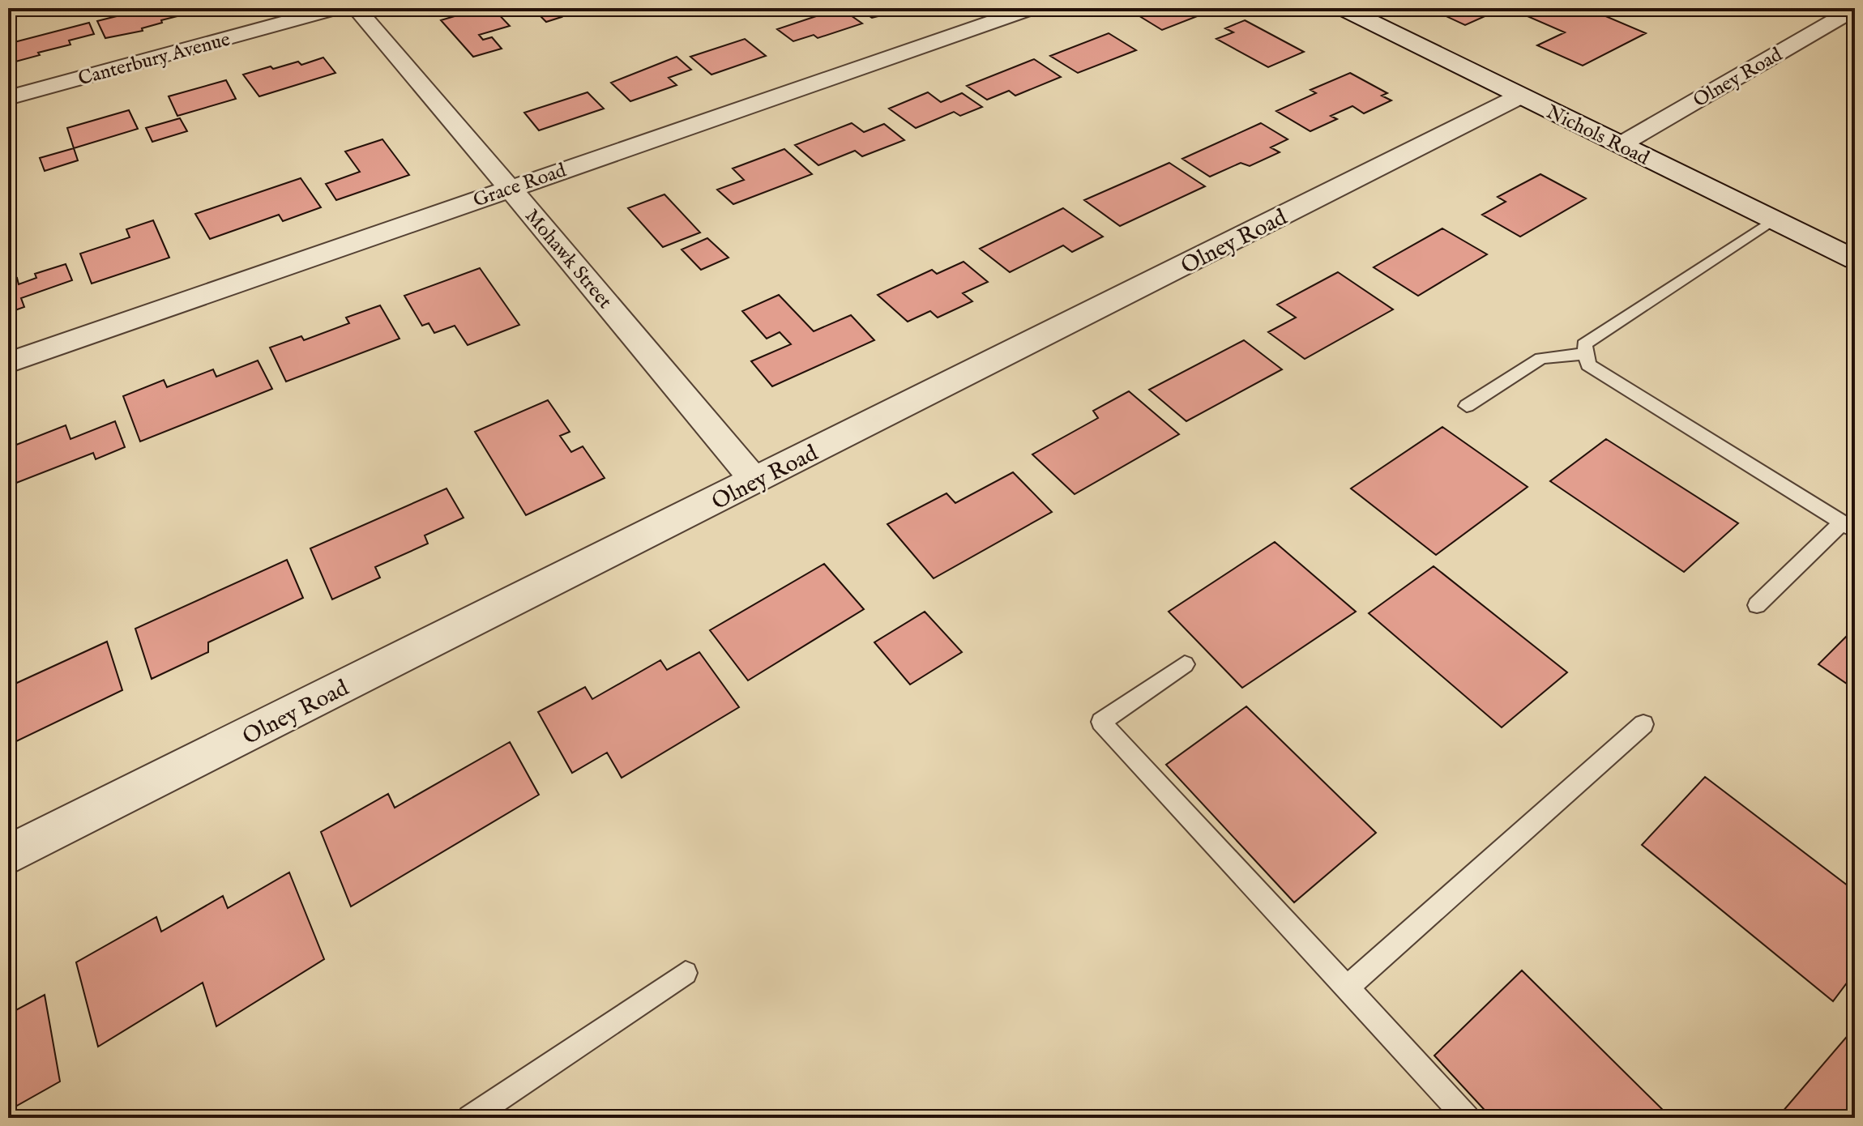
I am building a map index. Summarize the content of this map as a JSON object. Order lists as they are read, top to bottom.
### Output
{
  "streets": {
    "street": [
      "Canterbury Avenue",
      "Olney Road",
      "Nichols Road",
      "Grace Road",
      "Mohawk Street"
    ]
  },
  "crossings": [
    ["Olney Road", "Nichols Road"],
    ["Olney Road", "Mohawk Street"],
    ["Grace Road", "Mohawk Street"]
  ]
}
